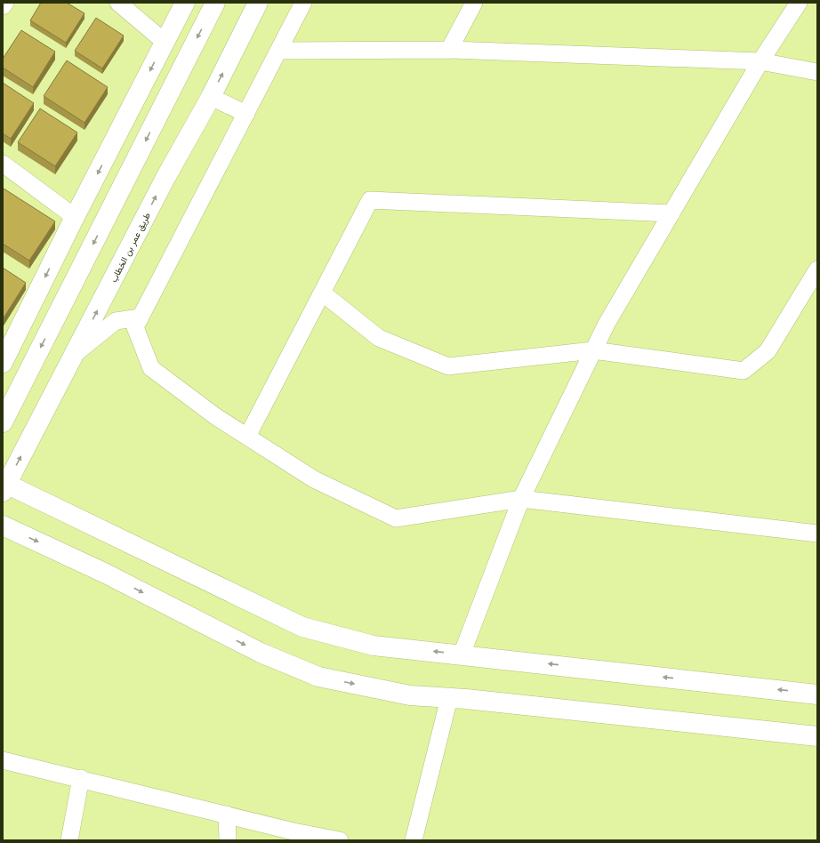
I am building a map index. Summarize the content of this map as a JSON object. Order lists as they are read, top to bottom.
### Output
{
  "streets": {
    "street": ["طريق عمر بن الخطاب"]
  }
}
